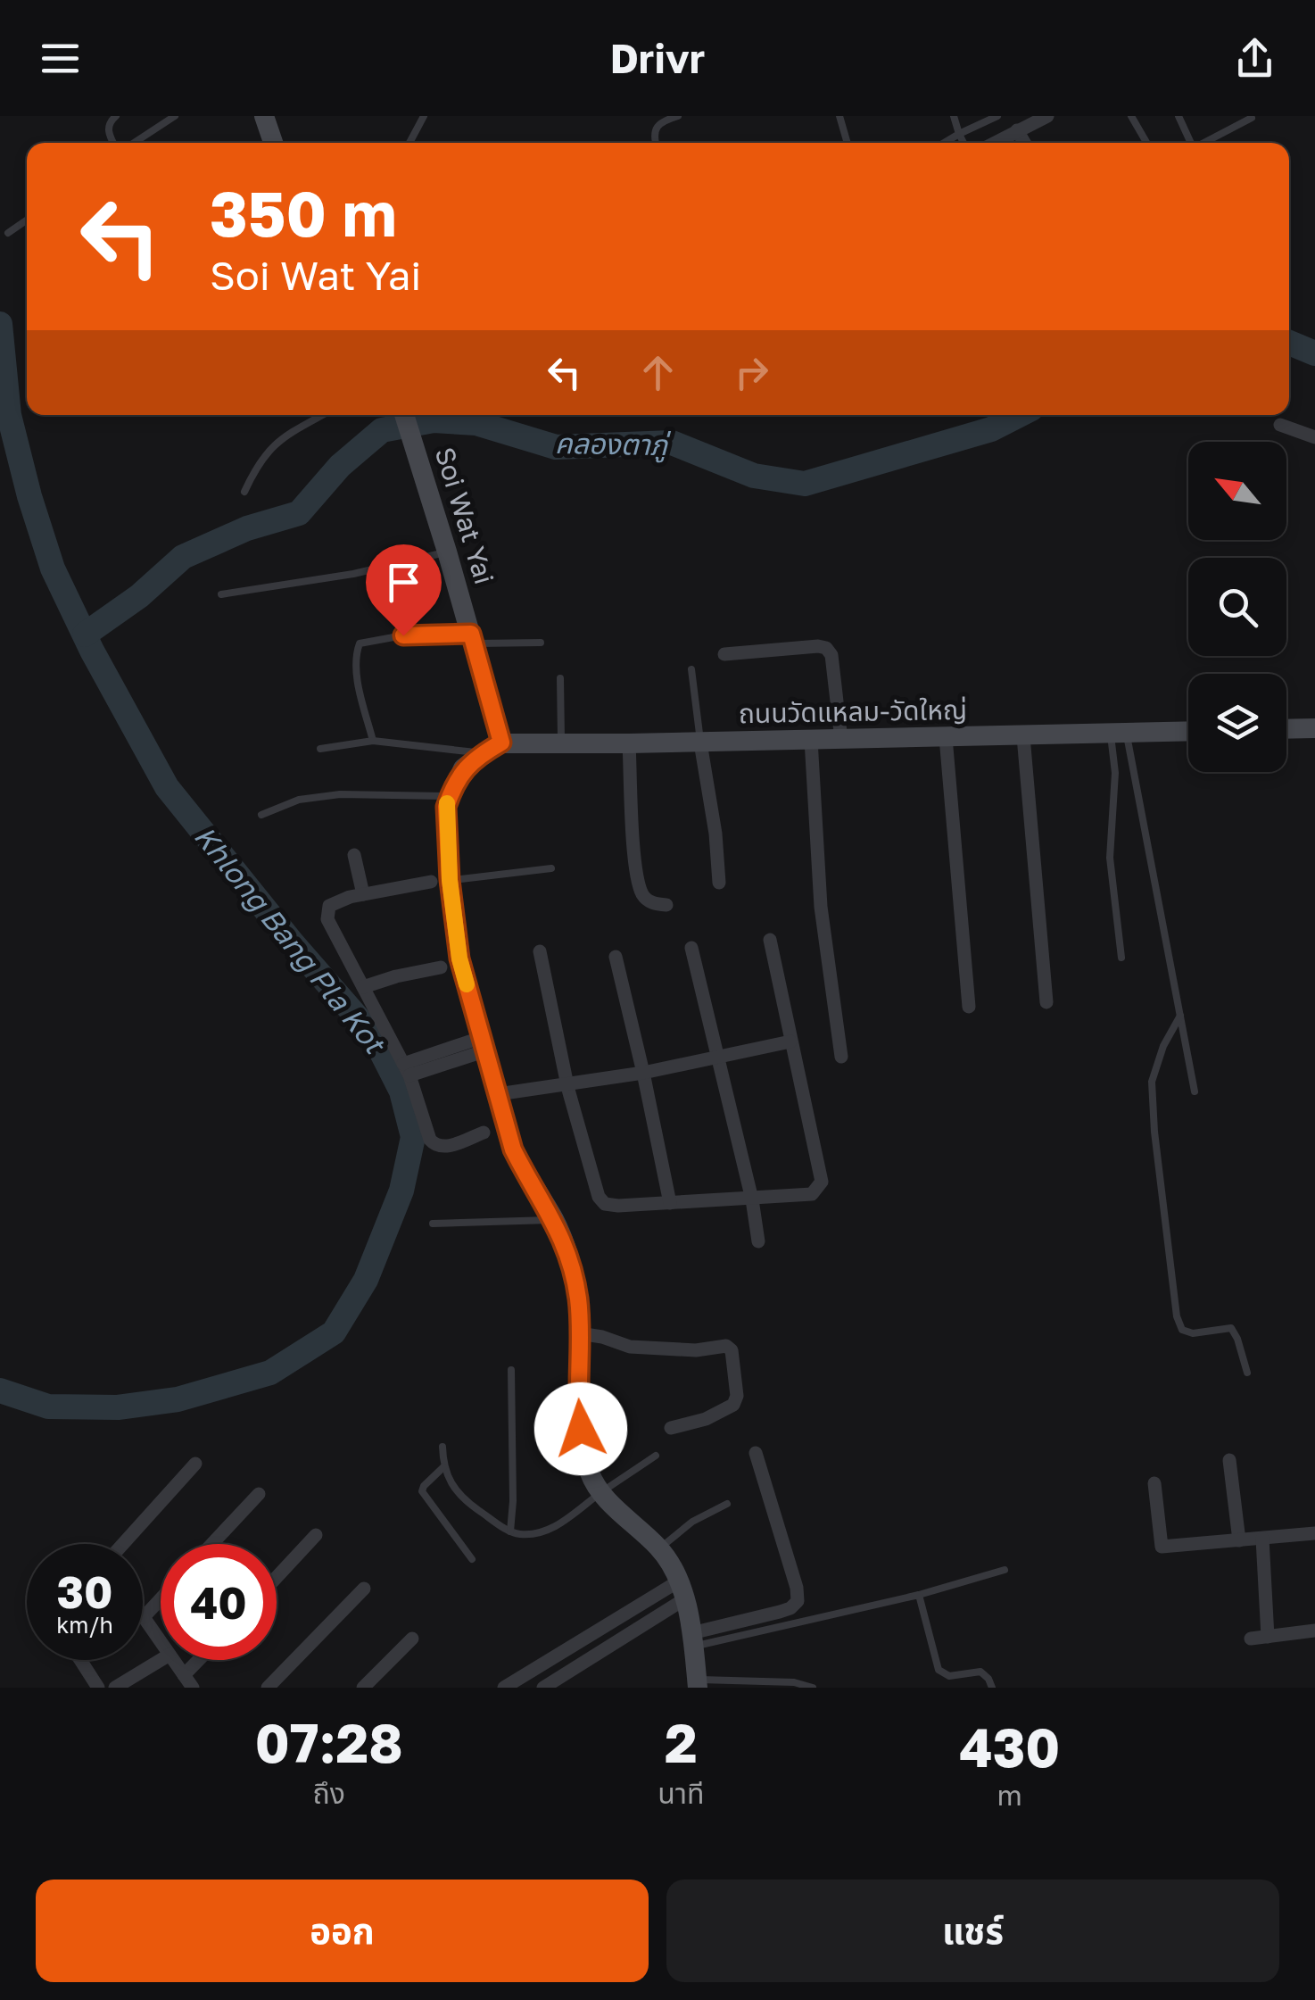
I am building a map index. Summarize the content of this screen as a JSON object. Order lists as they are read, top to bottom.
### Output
{
  "streets": {
    "street": ["Soi Wat Yai", "ถนนวัดแหลม-วัดใหญ่"]
  },
  "crossings": [
    ["Soi Wat Yai", "ถนนวัดแหลม-วัดใหญ่"]
  ],
  "water": ["คลองตาภู่", "Khlong Bang Pla Kot"],
  "north": "top left",
  "page": {
    "header": "Drivr",
    "turn": ["350 m", "Soi Wat Yai"],
    "speed": "30 km/h",
    "limit": "40",
    "eta": [
      "07:28",
      "ถึง",
      "2",
      "นาที",
      "430",
      "m"
    ],
    "buttons": ["ออก", "แชร์"]
  }
}
